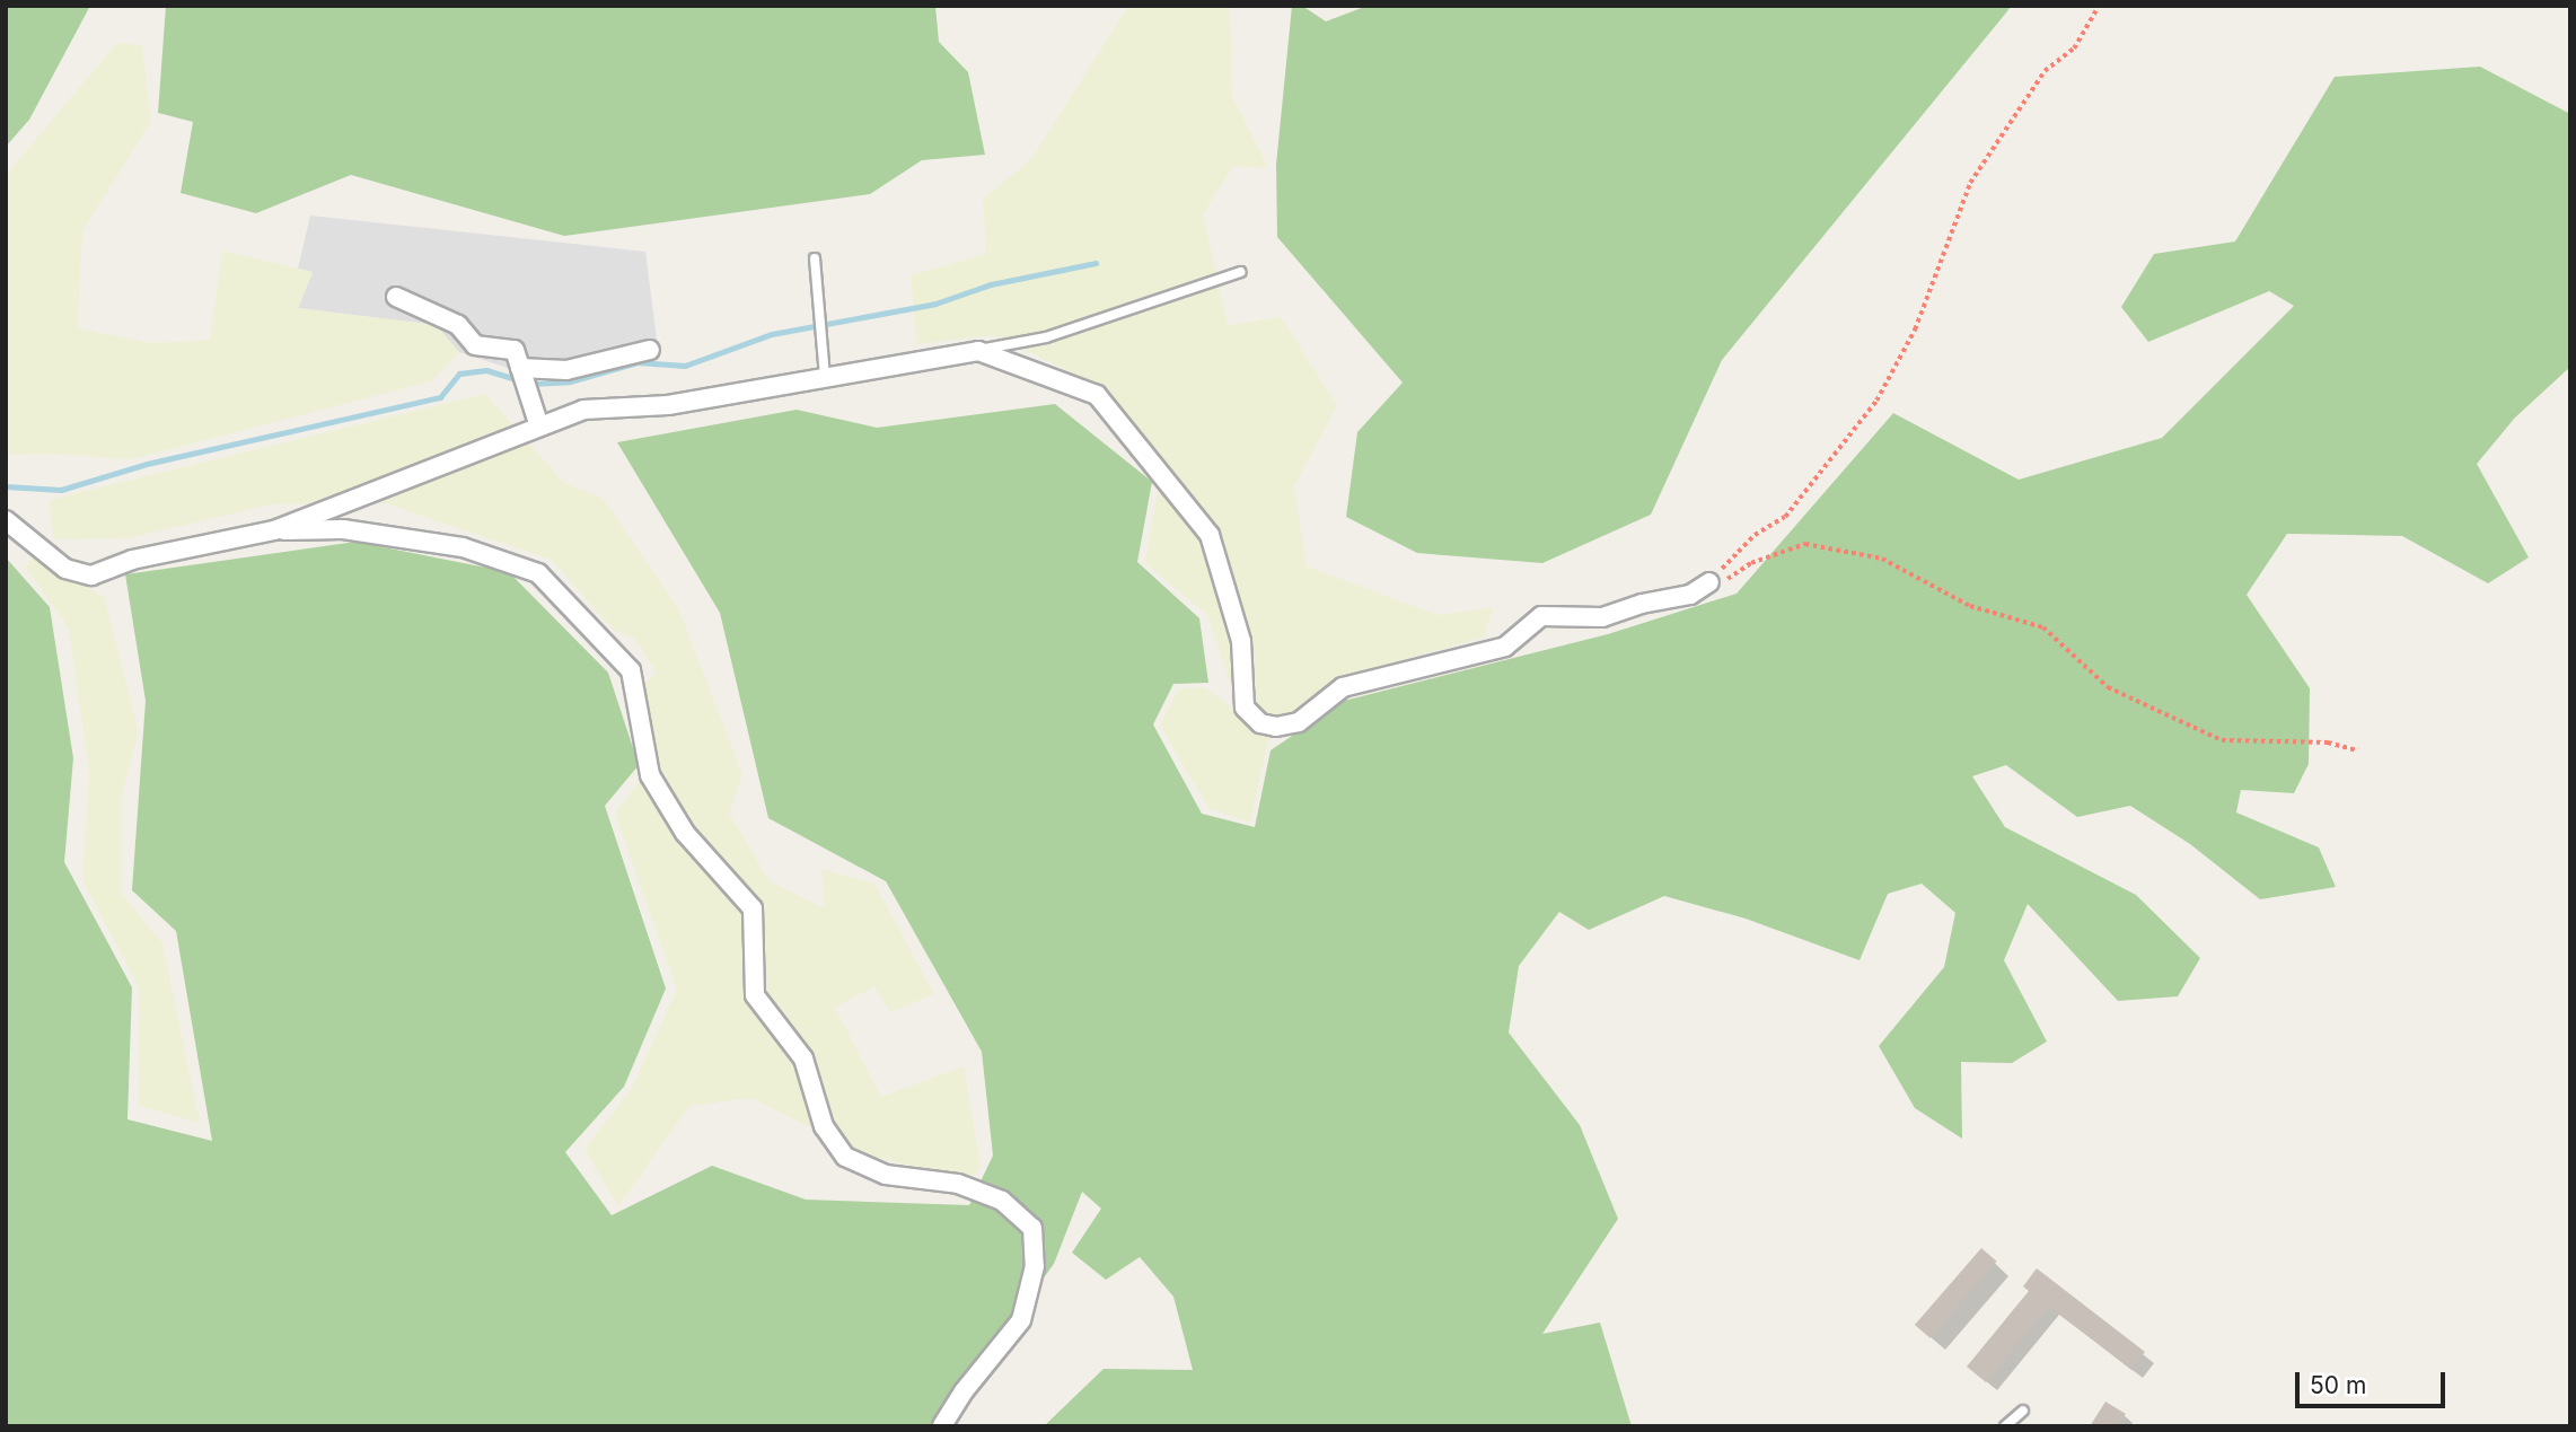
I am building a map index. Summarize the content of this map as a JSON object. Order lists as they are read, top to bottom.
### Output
{
  "scale_bar": "50 m"
}
